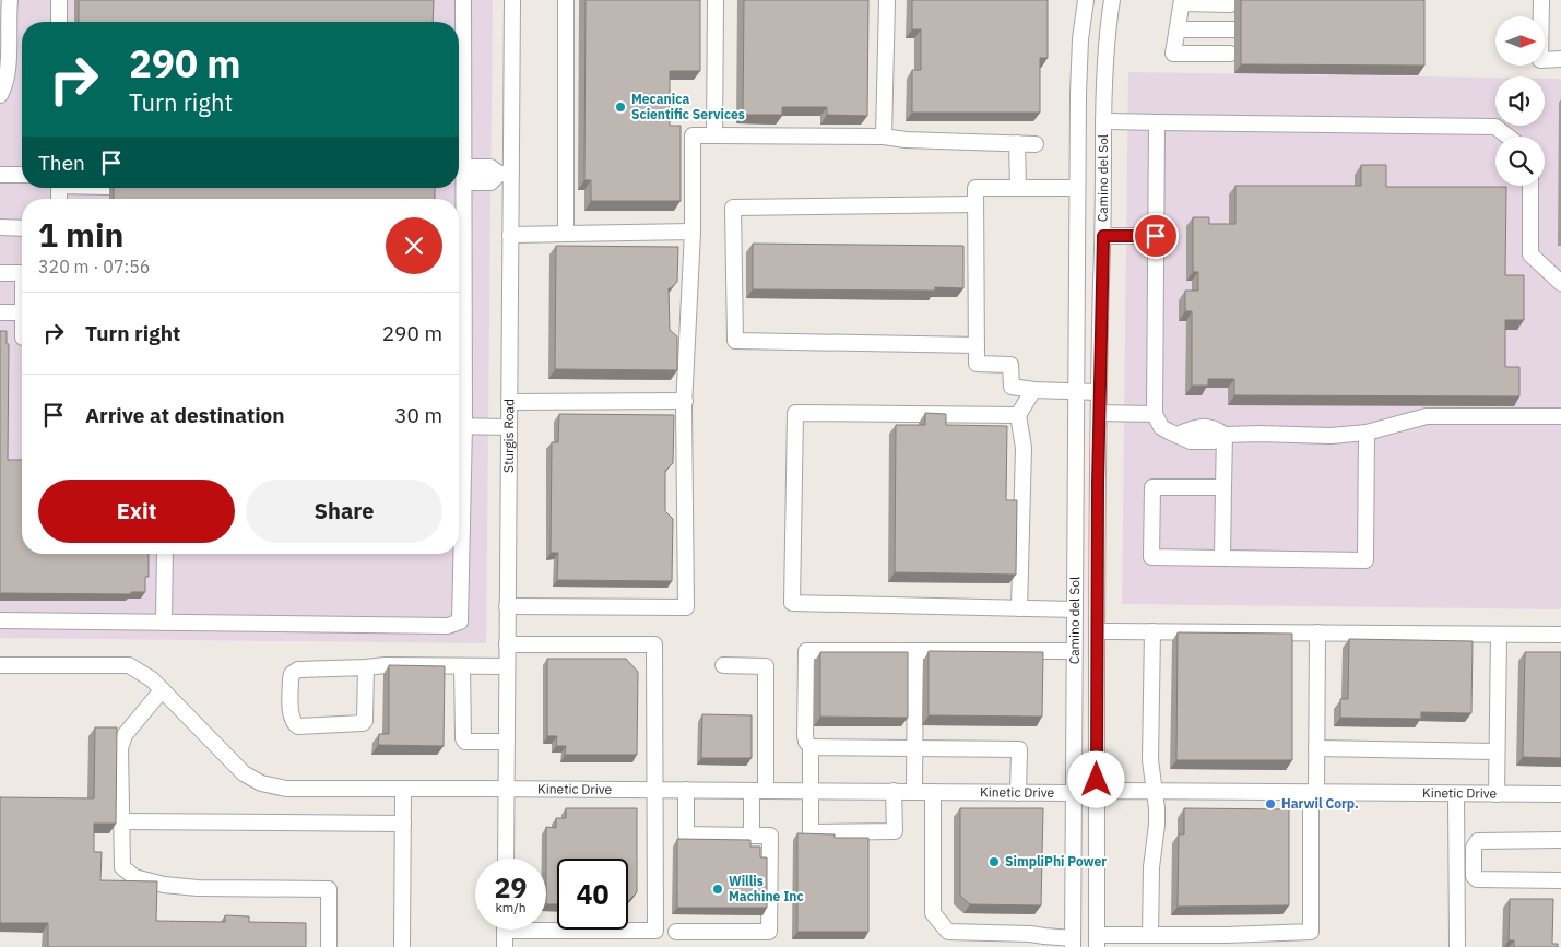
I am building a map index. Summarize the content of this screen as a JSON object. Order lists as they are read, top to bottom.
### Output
{
  "streets": {
    "street": ["Camino del Sol", "Sturgis Road", "Kinetic Drive"]
  },
  "crossings": [
    ["Camino del Sol", "Kinetic Drive"],
    ["Sturgis Road", "Kinetic Drive"]
  ],
  "places": [
    "Mecanica Scientific Services",
    "Harwil Corp.",
    "SimpliPhi Power",
    "Willis Machine Inc"
  ],
  "north": "right",
  "page": {
    "turn": ["290 m", "Turn right"],
    "then": "Then",
    "heading": ["1 min", "320 m · 07:56"],
    "list": [
      {
        "name": "Turn right",
        "value": "290 m"
      },
      {
        "name": "Arrive at destination",
        "value": "30 m"
      }
    ],
    "buttons": ["Exit", "Share"],
    "speed": "29 km/h",
    "limit": "40"
  }
}
